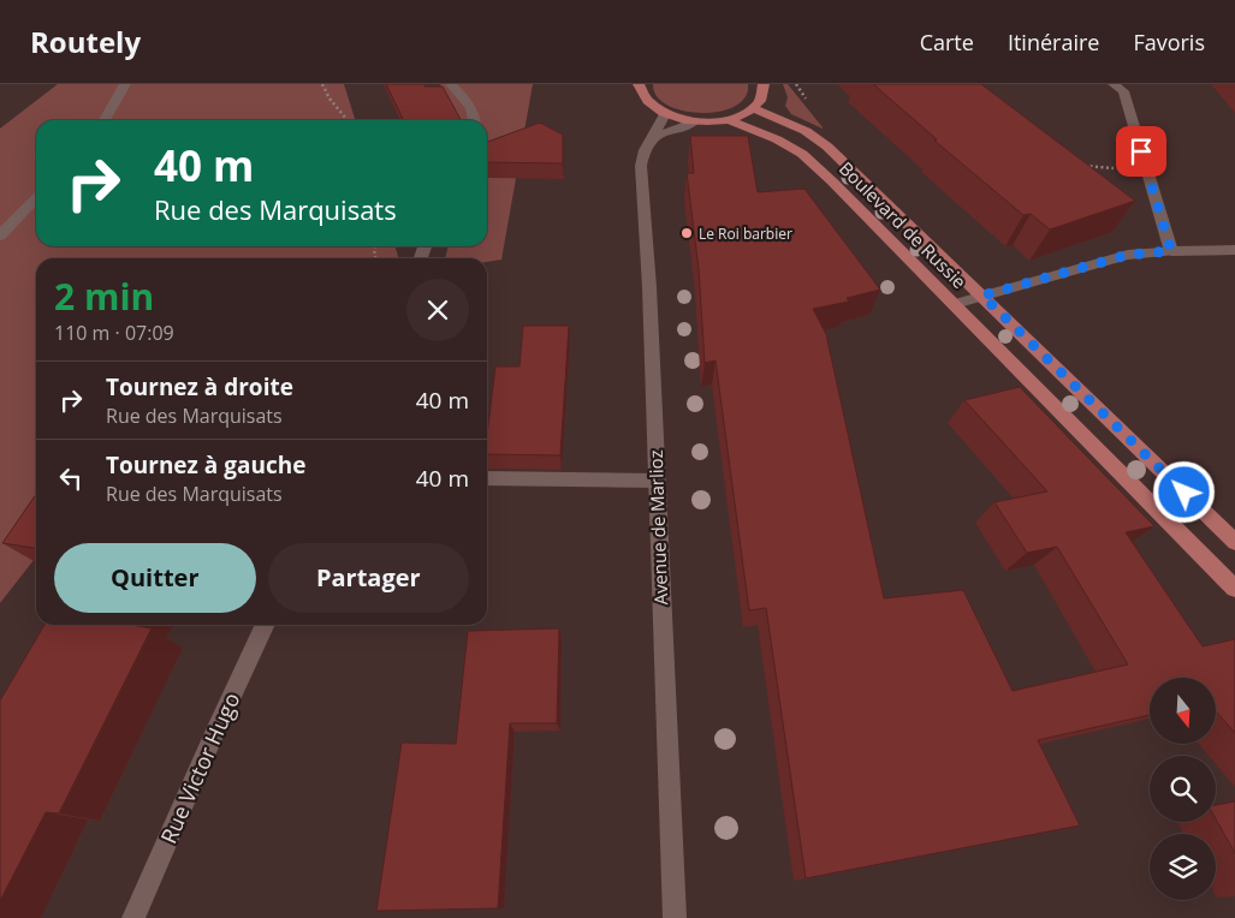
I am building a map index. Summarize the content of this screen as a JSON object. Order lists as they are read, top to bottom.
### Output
{
  "streets": {
    "main road": ["Boulevard de Russie"],
    "street": ["Avenue de Marlioz", "Rue Victor Hugo"]
  },
  "places": ["Le Roi barbier"],
  "north": "bottom",
  "page": {
    "header": "Routely",
    "nav": ["Carte", "Itinéraire", "Favoris"],
    "turn": ["40 m", "Rue des Marquisats"],
    "heading": ["2 min", "110 m · 07:09"],
    "list": [
      {
        "name": "Tournez à droite",
        "note": "Rue des Marquisats",
        "value": "40 m"
      },
      {
        "name": "Tournez à gauche",
        "note": "Rue des Marquisats",
        "value": "40 m"
      }
    ],
    "buttons": ["Quitter", "Partager"]
  }
}
